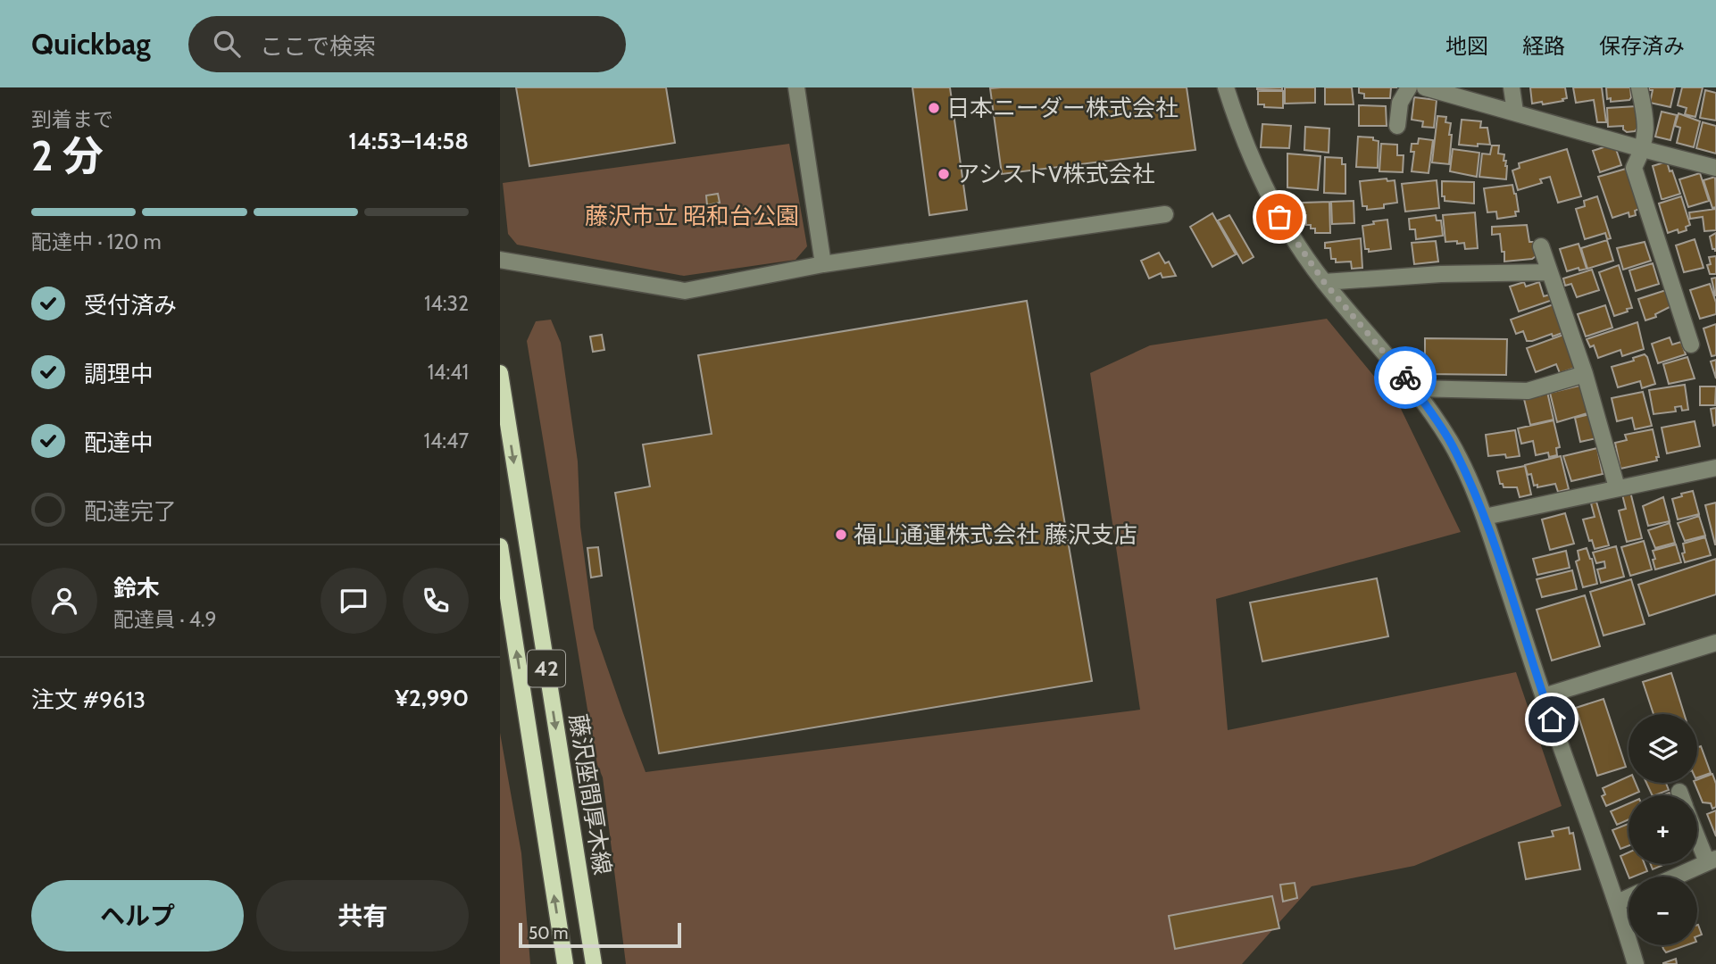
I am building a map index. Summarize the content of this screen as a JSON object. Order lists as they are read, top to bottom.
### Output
{
  "streets": {
    "main road": ["42", "藤沢座間厚木線"]
  },
  "parks": ["藤沢市立 昭和台公園"],
  "places": ["日本ニーダー株式会社", "アシストV株式会社", "福山通運株式会社 藤沢支店"],
  "scale_bar": "50 m",
  "page": {
    "header": "Quickbag",
    "search": "ここで検索",
    "nav": ["地図", "経路", "保存済み"],
    "heading": ["2 分", "到着まで", "14:53–14:58"],
    "panel": [
      "鈴木",
      "配達員 · 4.9",
      "注文 #9613",
      "¥2,990"
    ],
    "bar": "配達中 · 120 m",
    "list": [
      ["受付済み", "14:32"],
      ["調理中", "14:41"],
      ["配達中", "14:47"],
      "配達完了"
    ],
    "map_buttons": ["+", "−"],
    "buttons": ["ヘルプ", "共有"],
    "scale": "50 m"
  }
}
